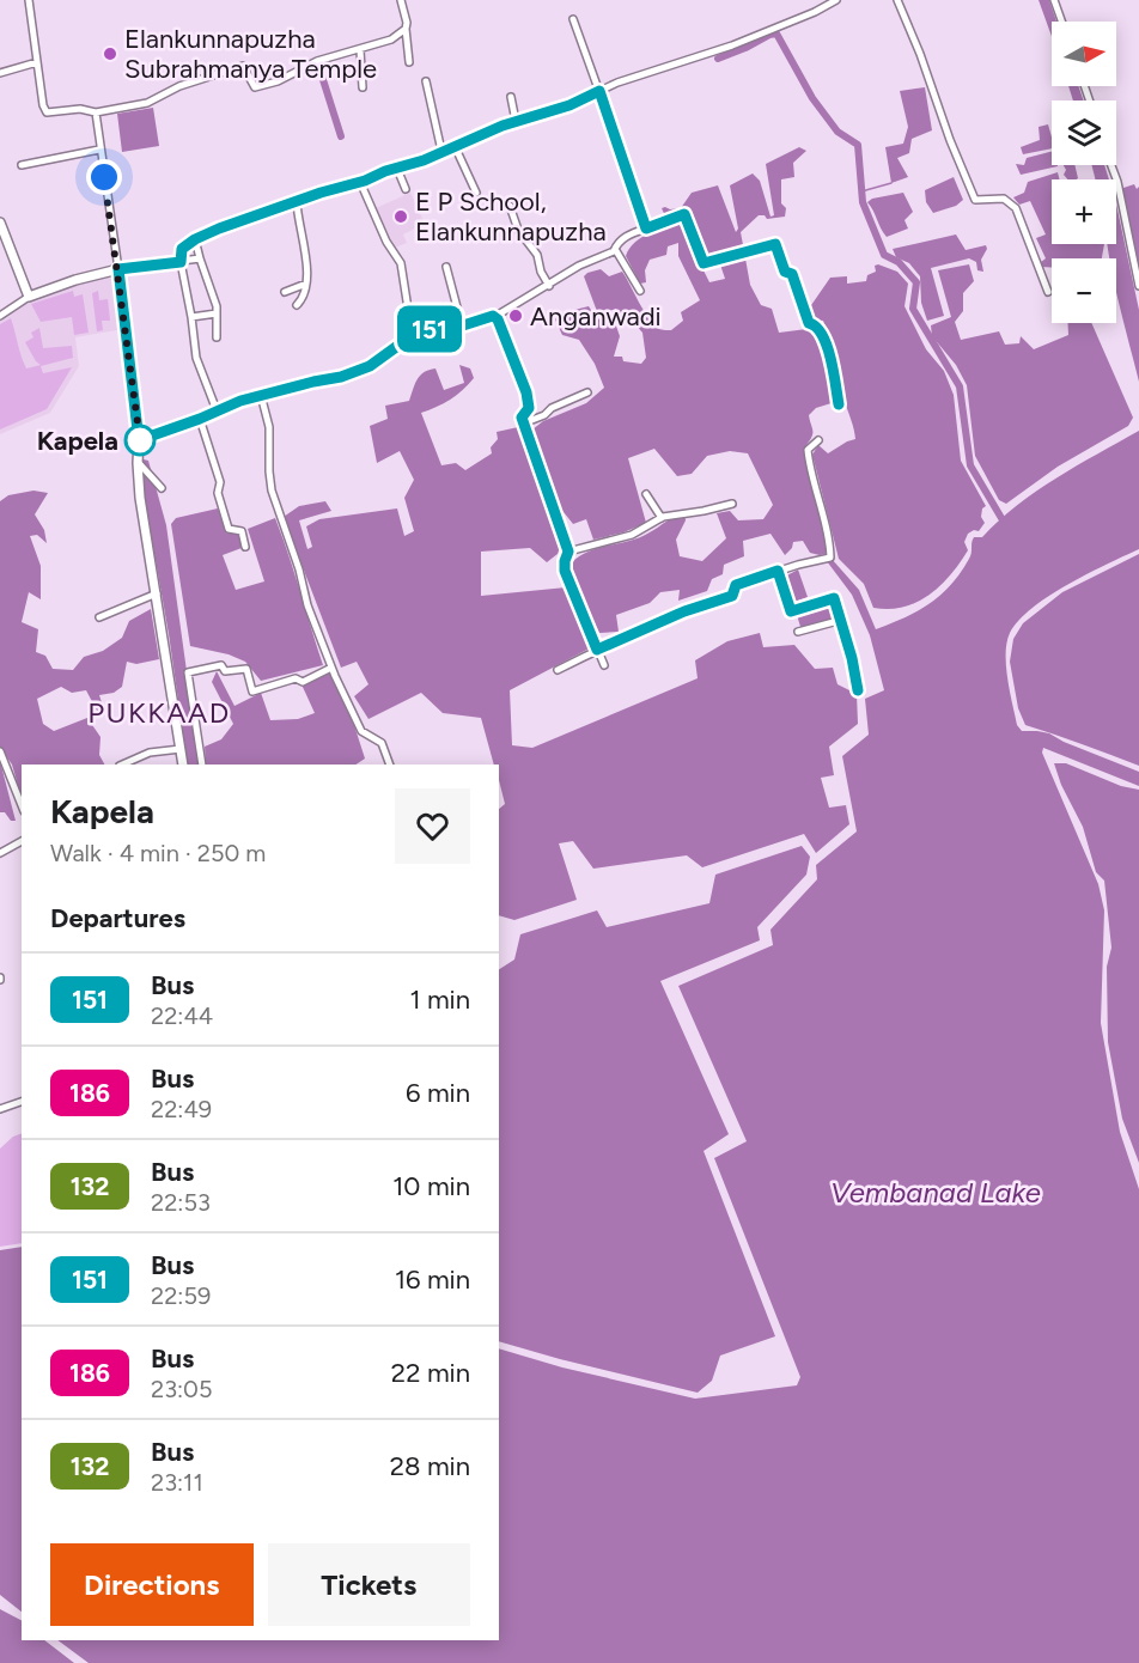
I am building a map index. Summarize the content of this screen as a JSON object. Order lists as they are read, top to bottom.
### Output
{
  "districts": ["PUKKAAD"],
  "water": ["Vembanad Lake"],
  "places": [
    "Elankunnapuzha Subrahmanya Temple",
    "E P School, Elankunnapuzha",
    "Anganwadi",
    "Kapela"
  ],
  "lines": ["bus line 151"],
  "north": "right",
  "page": {
    "on_map": "151",
    "map_buttons": ["+", "−"],
    "heading": [
      ["Kapela", "Walk · 4 min · 250 m"],
      "Departures"
    ],
    "list": [
      {
        "mark": "151",
        "name": "Bus",
        "note": "22:44",
        "value": "1 min"
      },
      {
        "mark": "186",
        "name": "Bus",
        "note": "22:49",
        "value": "6 min"
      },
      {
        "mark": "132",
        "name": "Bus",
        "note": "22:53",
        "value": "10 min"
      },
      {
        "mark": "151",
        "name": "Bus",
        "note": "22:59",
        "value": "16 min"
      },
      {
        "mark": "186",
        "name": "Bus",
        "note": "23:05",
        "value": "22 min"
      },
      {
        "mark": "132",
        "name": "Bus",
        "note": "23:11",
        "value": "28 min"
      }
    ],
    "buttons": ["Directions", "Tickets"]
  }
}
